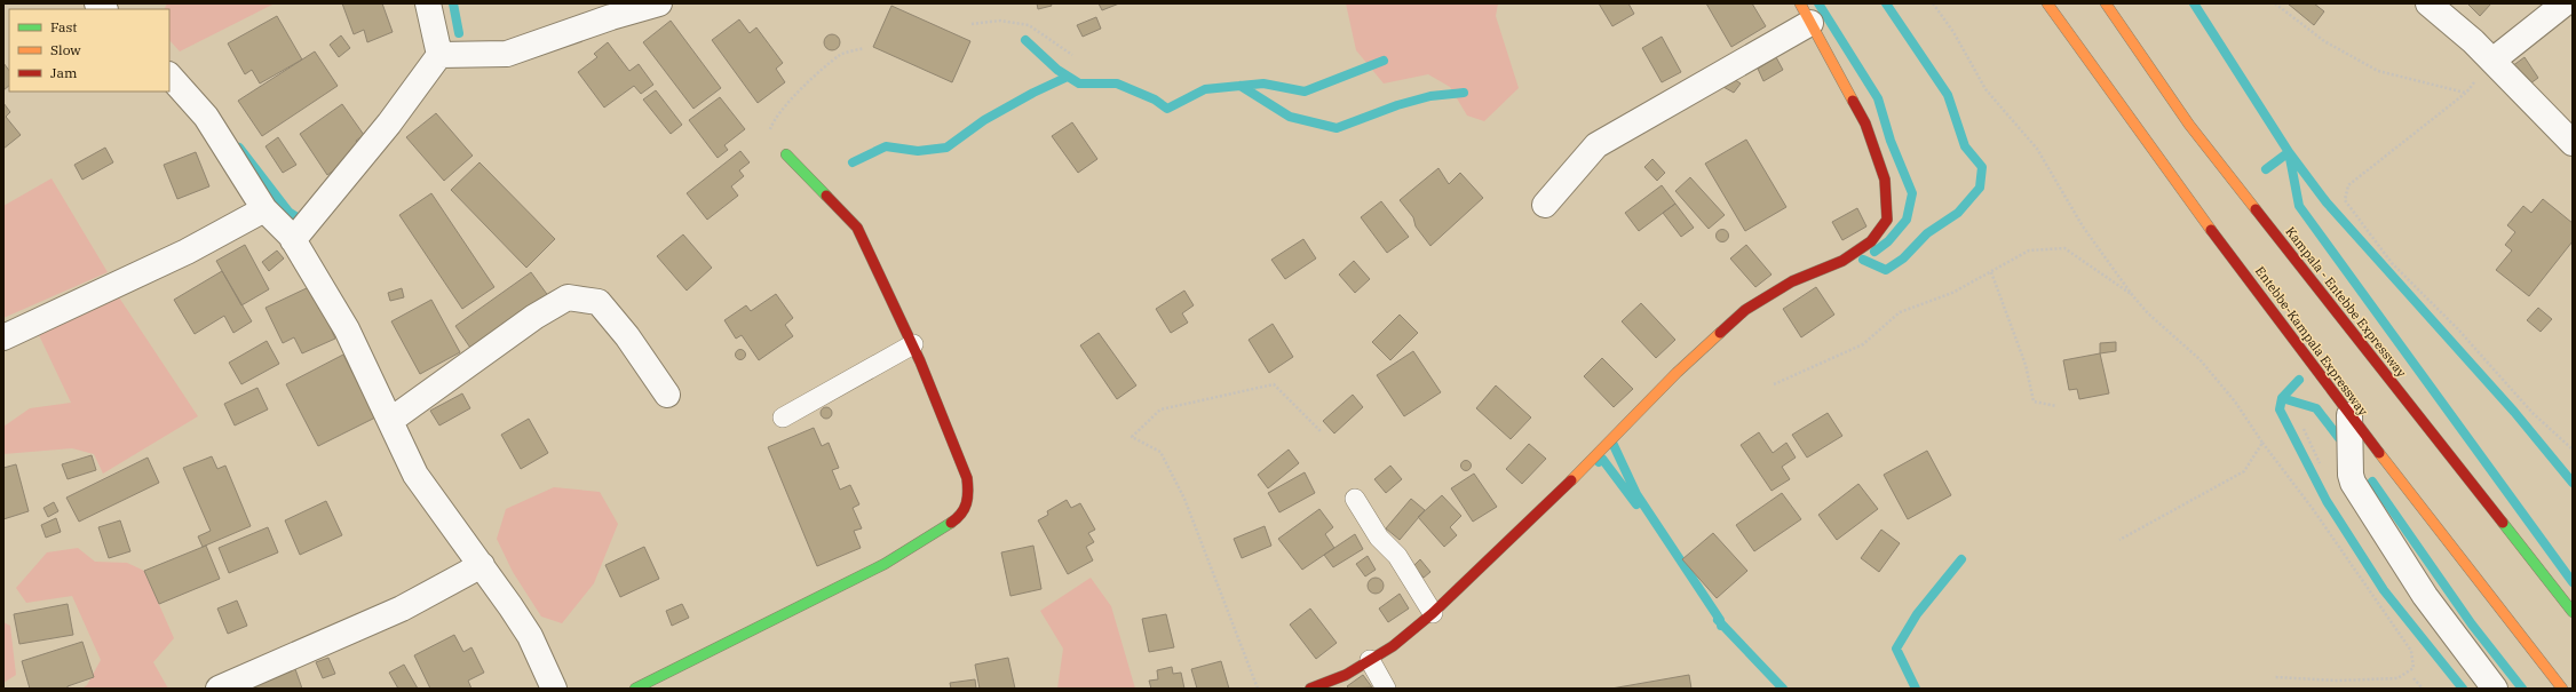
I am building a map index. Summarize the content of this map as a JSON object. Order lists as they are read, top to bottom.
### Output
{
  "streets": {
    "main road": ["Kampala - Entebbe Expressway", "Entebbe-Kampala Expressway"]
  },
  "legend": ["Fast", "Slow", "Jam"]
}
